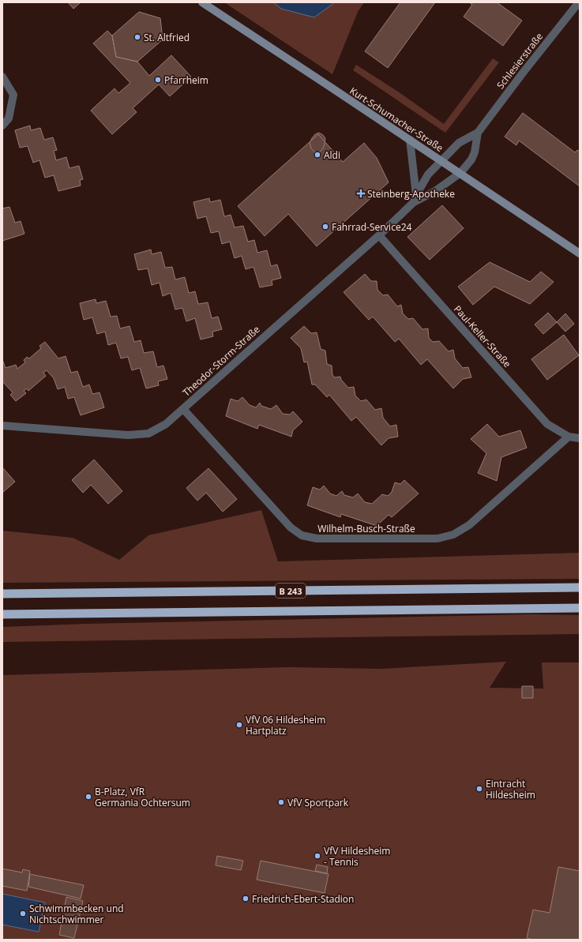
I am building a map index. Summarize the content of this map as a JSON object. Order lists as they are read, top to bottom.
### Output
{
  "streets": {
    "highway": ["B 243"],
    "main road": ["Kurt-Schumacher-Straße"],
    "street": [
      "Schlesierstraße",
      "Paul-Keller-Straße",
      "Theodor-Storm-Straße",
      "Wilhelm-Busch-Straße"
    ]
  },
  "crossings": [
    ["Schlesierstraße", "Kurt-Schumacher-Straße"],
    ["Schlesierstraße", "Theodor-Storm-Straße"],
    ["Kurt-Schumacher-Straße", "Theodor-Storm-Straße"],
    ["Paul-Keller-Straße", "Theodor-Storm-Straße"],
    ["Paul-Keller-Straße", "Wilhelm-Busch-Straße"],
    ["Theodor-Storm-Straße", "Wilhelm-Busch-Straße"]
  ],
  "places": {
    "other": [
      "St. Altfried",
      "Pfarrheim",
      "Aldi",
      "Fahrrad-Service24",
      "VfV 06 Hildesheim Hartplatz",
      "Eintracht Hildesheim",
      "B-Platz, VfR Germania Ochtersum",
      "VfV Sportpark",
      "VfV Hildesheim - Tennis",
      "Friedrich-Ebert-Stadion",
      "Schwimmbecken und Nichtschwimmer"
    ],
    "health": ["Steinberg-Apotheke"]
  }
}
